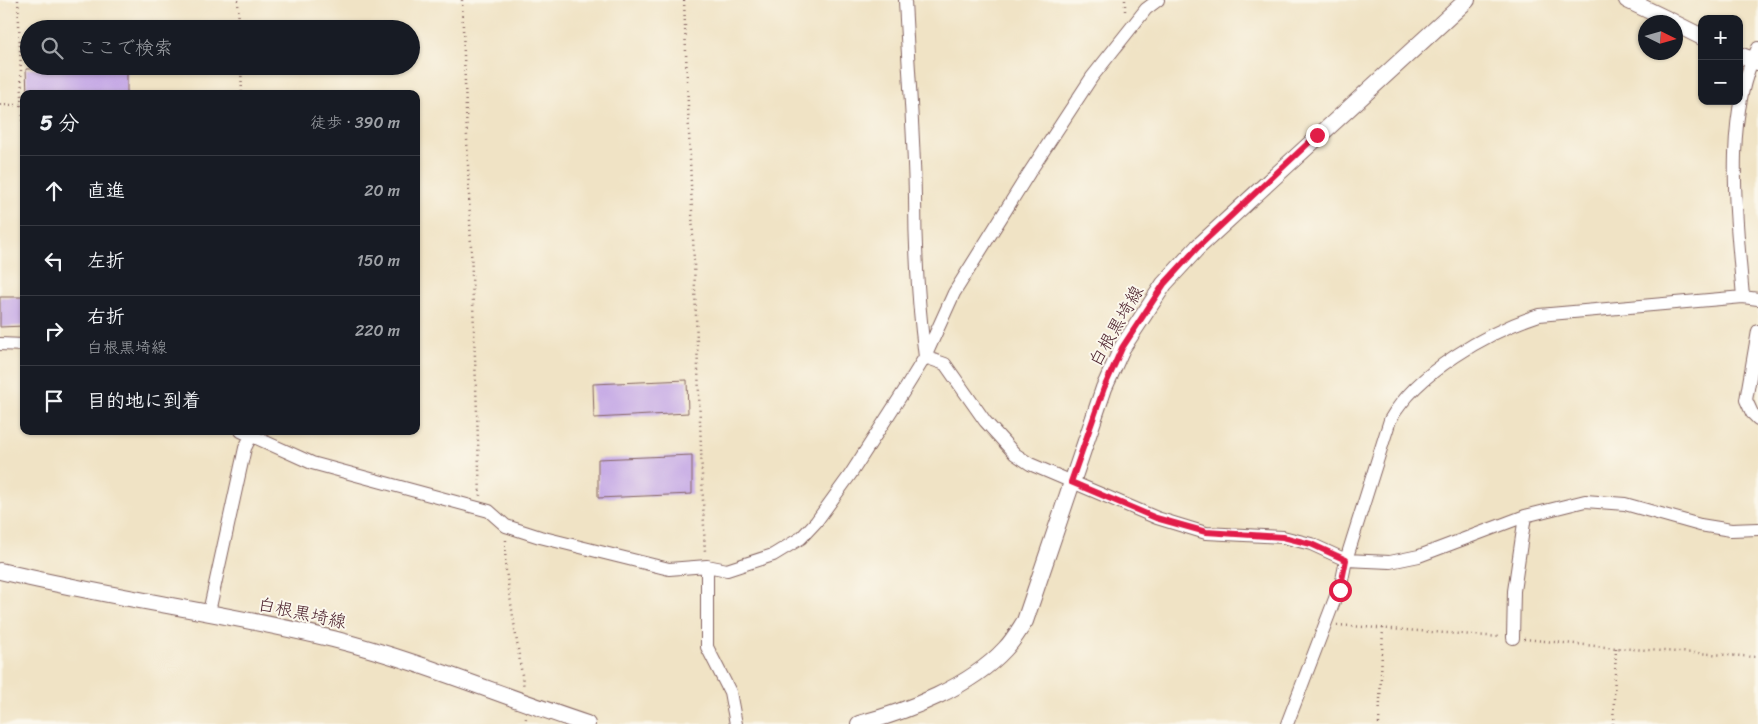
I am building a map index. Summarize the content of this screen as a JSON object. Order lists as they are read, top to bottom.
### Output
{
  "streets": {
    "main road": ["白根黒埼線"]
  },
  "north": "right",
  "page": {
    "map_buttons": ["+", "−"],
    "search": "ここで検索",
    "heading": ["5 分", "徒歩 · 390 m"],
    "list": [
      ["直進", "20 m"],
      ["左折", "150 m"],
      ["右折", "白根黒埼線", "220 m"],
      "目的地に到着"
    ]
  }
}
